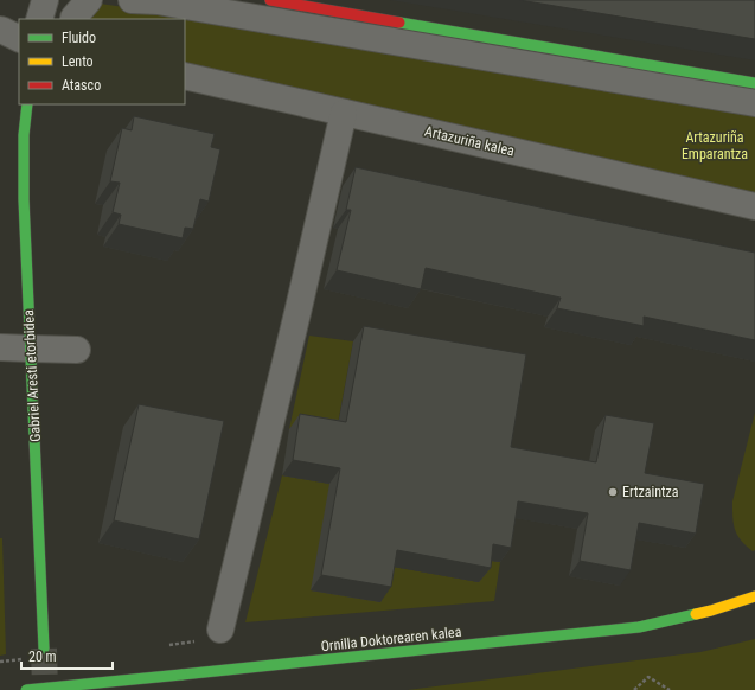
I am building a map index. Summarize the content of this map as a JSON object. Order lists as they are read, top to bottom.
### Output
{
  "streets": {
    "street": ["Artazuriña kalea", "Gabriel Aresti etorbidea", "Ornilla Doktorearen kalea"]
  },
  "parks": ["Artazuriña Emparantza"],
  "places": ["Ertzaintza"],
  "legend": ["Fluido", "Lento", "Atasco"],
  "scale_bar": "20 m"
}
